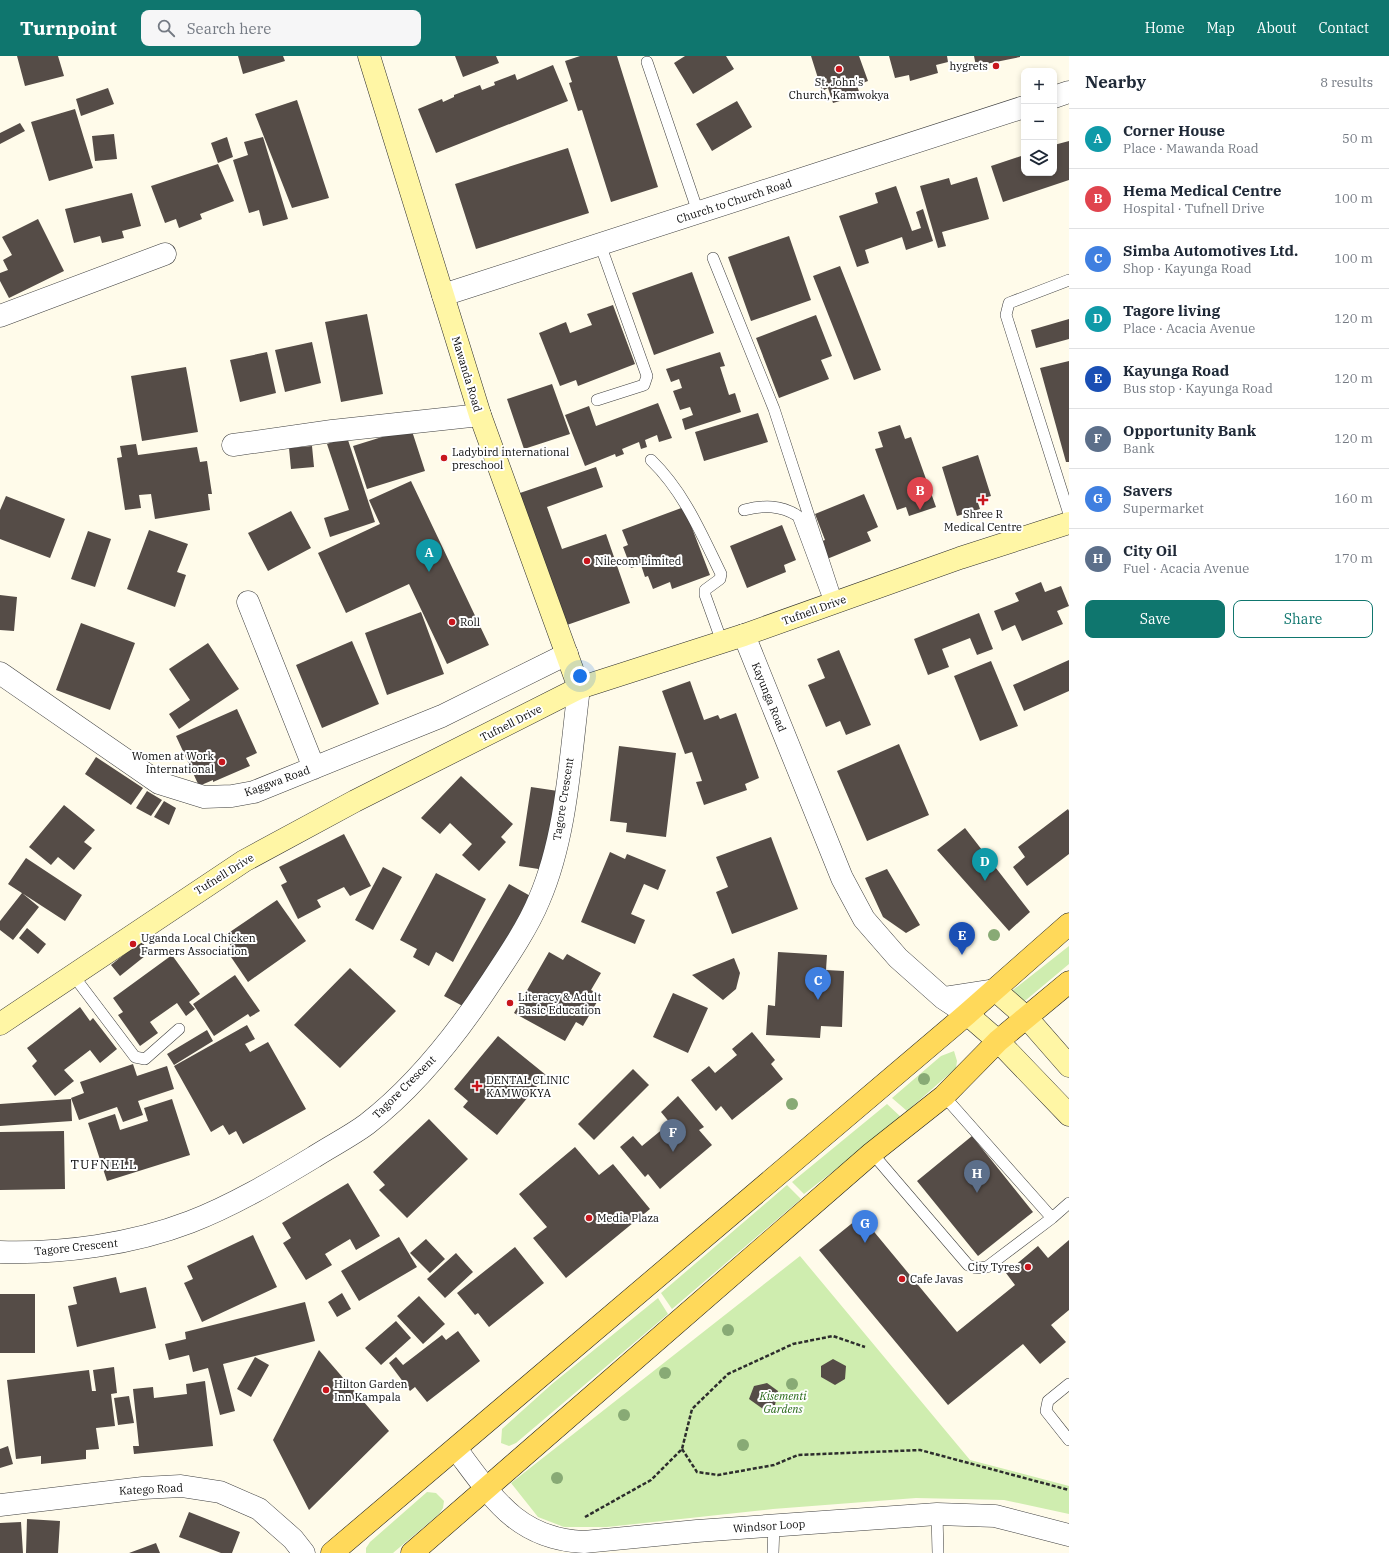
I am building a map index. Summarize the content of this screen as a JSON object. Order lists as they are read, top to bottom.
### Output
{
  "streets": {
    "street": [
      "Church to Church Road",
      "Mawanda Road",
      "Tufnell Drive",
      "Kayunga Road",
      "Kaggwa Road",
      "Tagore Crescent",
      "Katego Road",
      "Windsor Loop"
    ]
  },
  "crossings": [
    ["Church to Church Road", "Mawanda Road"],
    ["Mawanda Road", "Tufnell Drive"],
    ["Mawanda Road", "Kaggwa Road"],
    ["Mawanda Road", "Tagore Crescent"],
    ["Tufnell Drive", "Kayunga Road"],
    ["Tufnell Drive", "Tagore Crescent"]
  ],
  "districts": ["TUFNELL"],
  "parks": ["Kisementi Gardens"],
  "places": {
    "other": [
      "hygrets",
      "St. John's Church, Kamwokya",
      "Ladybird international preschool",
      "Nilecom Limited",
      "Roll",
      "Women at Work International",
      "Uganda Local Chicken Farmers Association",
      "Literacy & Adult Basic Education",
      "Media Plaza",
      "City Tyres",
      "Cafe Javas",
      "Hilton Garden Inn Kampala"
    ],
    "health": ["Shree R Medical Centre", "DENTAL CLINIC KAMWOKYA"]
  },
  "page": {
    "header": "Turnpoint",
    "search": "Search here",
    "nav": [
      "Home",
      "Map",
      "About",
      "Contact"
    ],
    "heading": ["Nearby", "8 results"],
    "map_buttons": ["+", "−"],
    "list": [
      {
        "mark": "A",
        "name": "Corner House",
        "note": "Place · Mawanda Road",
        "value": "50 m"
      },
      {
        "mark": "B",
        "name": "Hema Medical Centre",
        "note": "Hospital · Tufnell Drive",
        "value": "100 m"
      },
      {
        "mark": "C",
        "name": "Simba Automotives Ltd.",
        "note": "Shop · Kayunga Road",
        "value": "100 m"
      },
      {
        "mark": "D",
        "name": "Tagore living",
        "note": "Place · Acacia Avenue",
        "value": "120 m"
      },
      {
        "mark": "E",
        "name": "Kayunga Road",
        "note": "Bus stop · Kayunga Road",
        "value": "120 m"
      },
      {
        "mark": "F",
        "name": "Opportunity Bank",
        "note": "Bank",
        "value": "120 m"
      },
      {
        "mark": "G",
        "name": "Savers",
        "note": "Supermarket",
        "value": "160 m"
      },
      {
        "mark": "H",
        "name": "City Oil",
        "note": "Fuel · Acacia Avenue",
        "value": "170 m"
      }
    ],
    "pins": [
      "B",
      "A",
      "D",
      "E",
      "C",
      "F",
      "H",
      "G"
    ],
    "buttons": ["Save", "Share"]
  }
}
